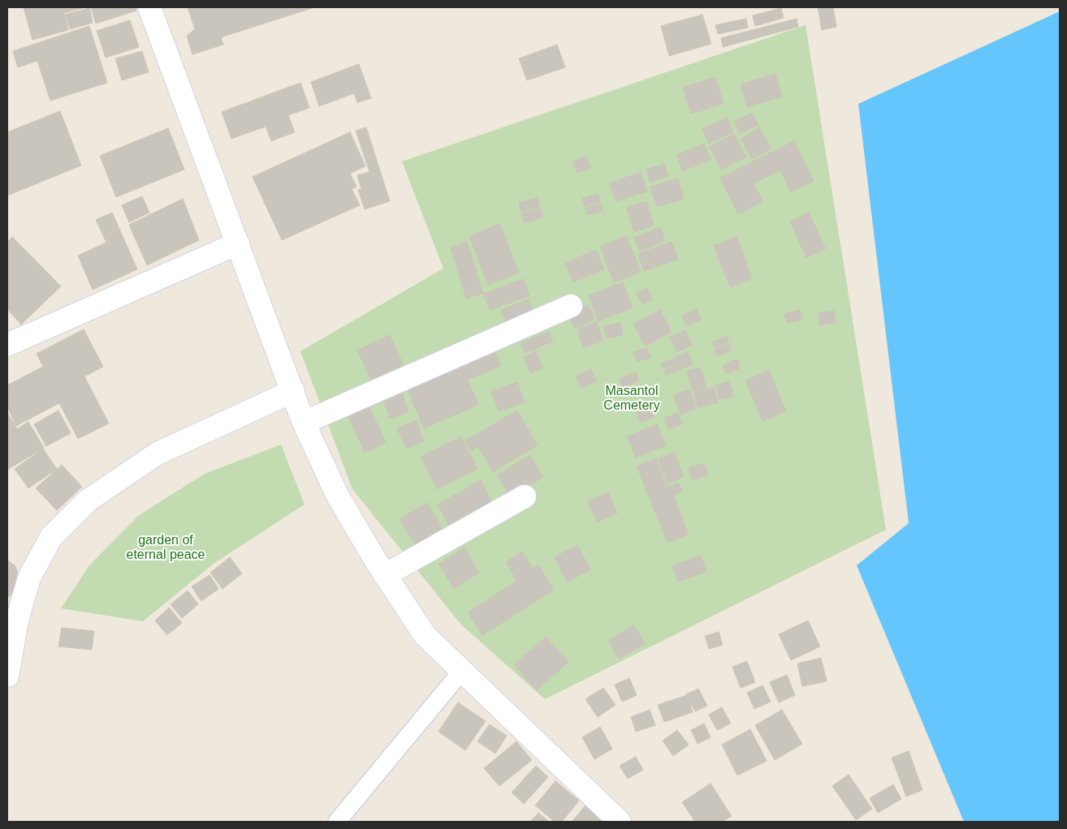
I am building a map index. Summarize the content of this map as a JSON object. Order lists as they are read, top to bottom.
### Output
{
  "parks": ["Masantol Cemetery", "garden of eternal peace"]
}
